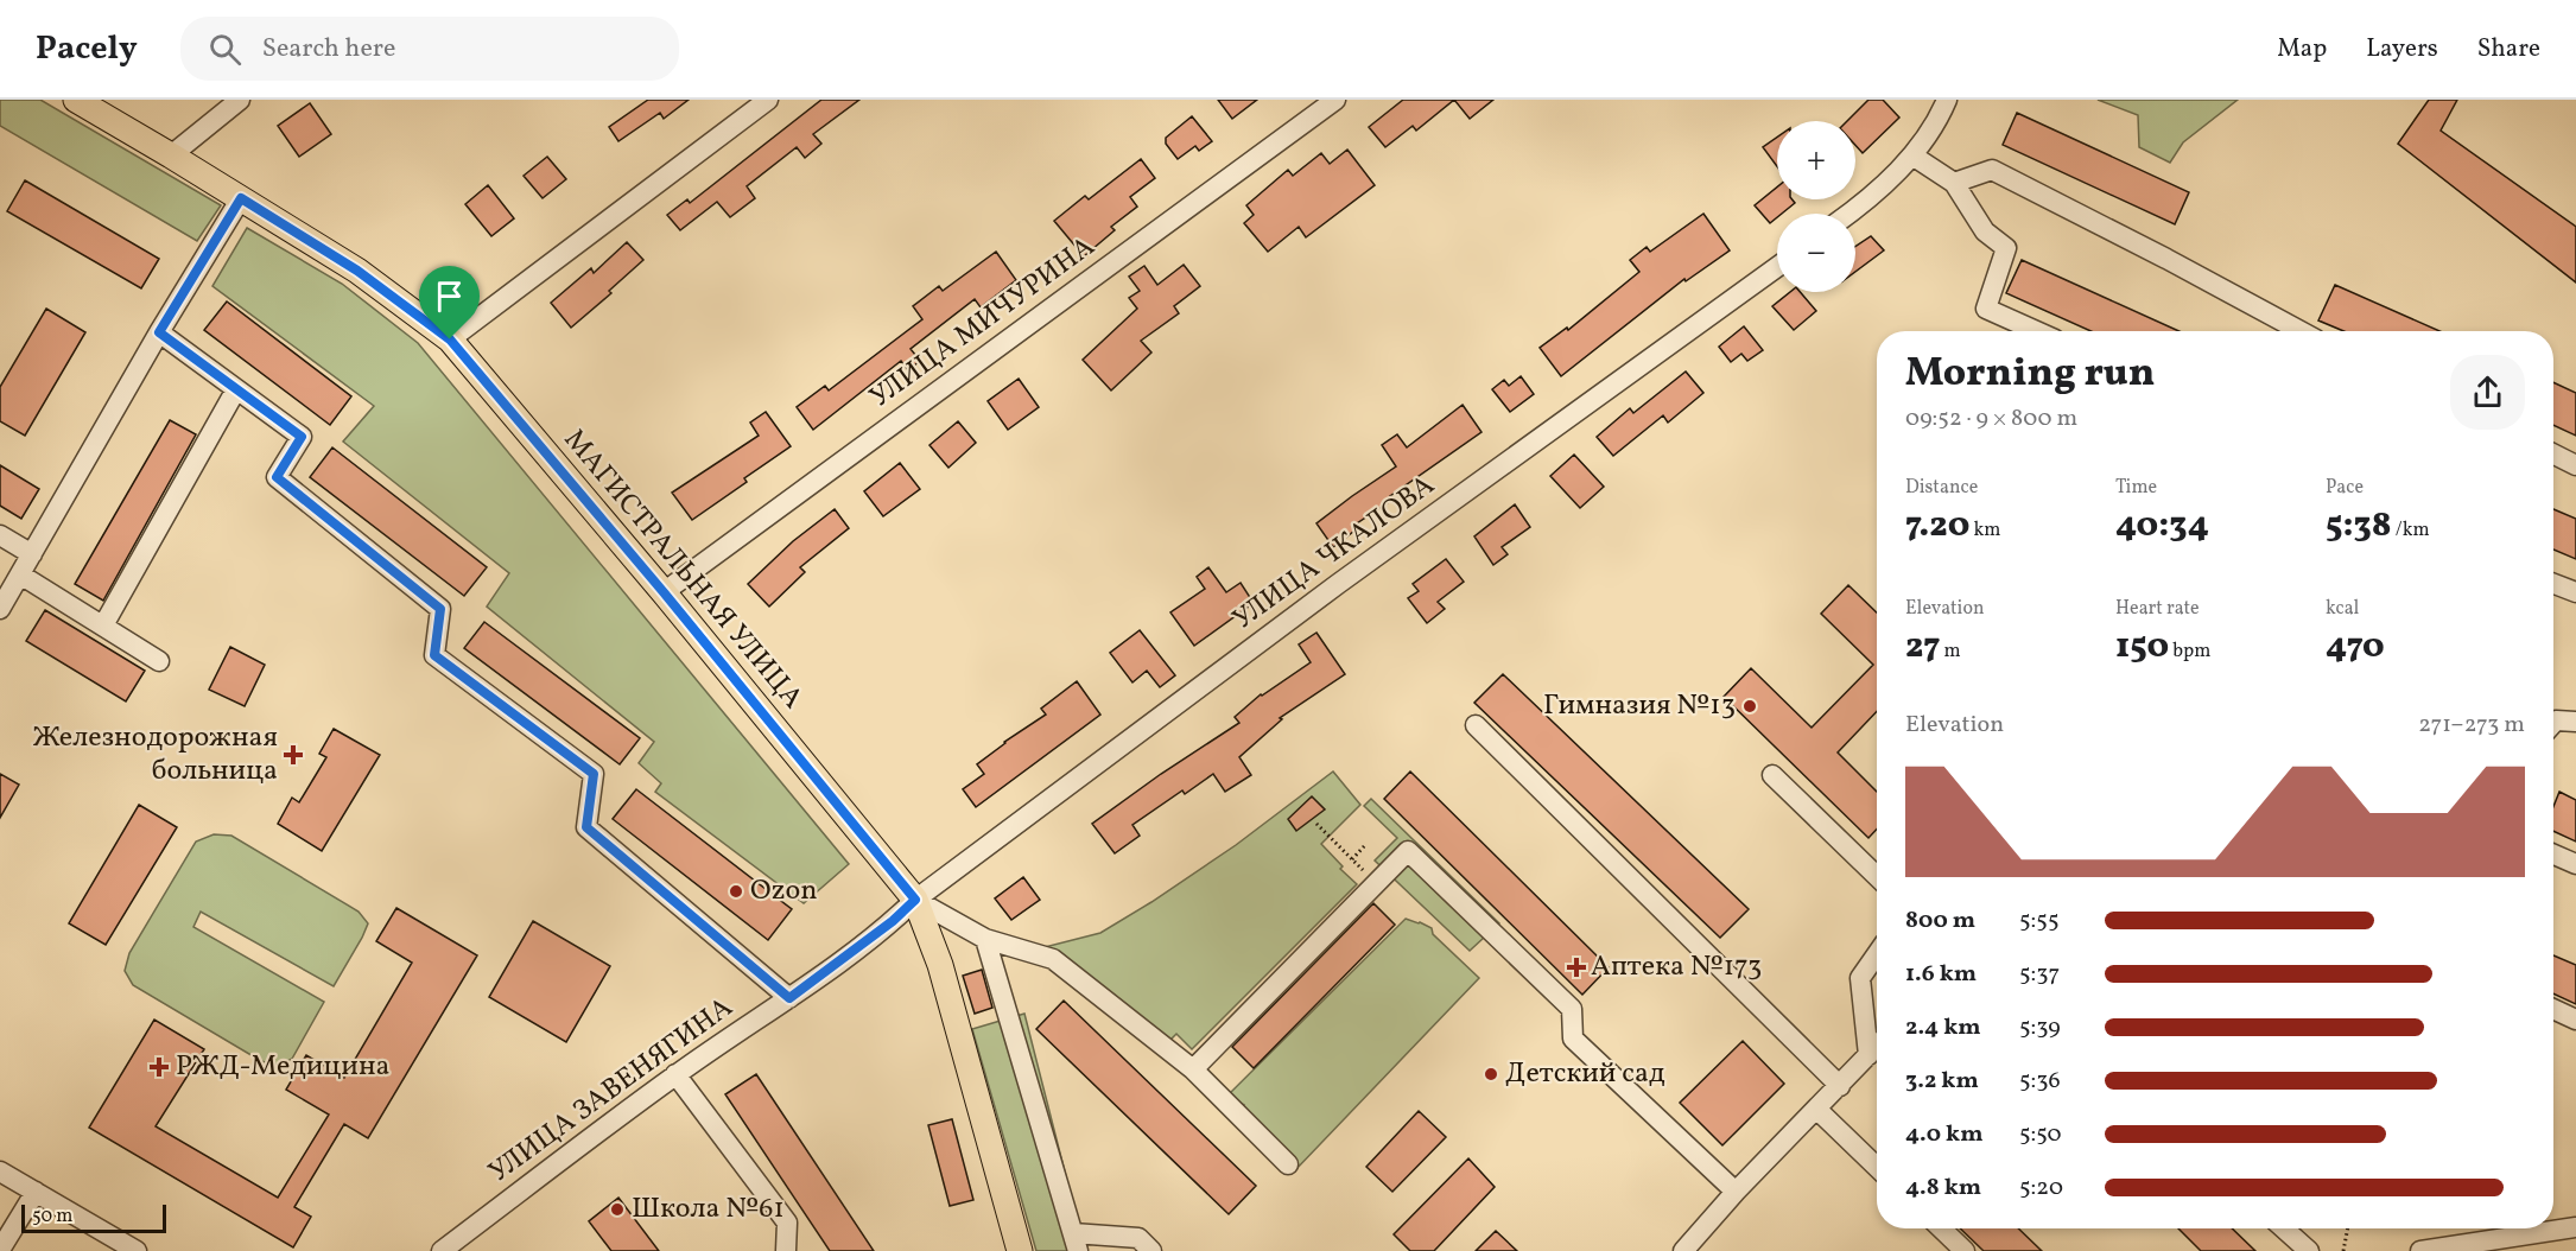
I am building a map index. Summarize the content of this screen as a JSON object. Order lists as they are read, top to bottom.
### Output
{
  "streets": {
    "main road": ["МАГИСТРАЛЬНАЯ УЛИЦА"],
    "street": ["УЛИЦА МИЧУРИНА", "УЛИЦА ЧКАЛОВА", "УЛИЦА ЗАВЕНЯГИНА"]
  },
  "crossings": [
    ["УЛИЦА МИЧУРИНА", "МАГИСТРАЛЬНАЯ УЛИЦА"],
    ["УЛИЦА ЧКАЛОВА", "МАГИСТРАЛЬНАЯ УЛИЦА"],
    ["УЛИЦА ЧКАЛОВА", "УЛИЦА ЗАВЕНЯГИНА"],
    ["МАГИСТРАЛЬНАЯ УЛИЦА", "УЛИЦА ЗАВЕНЯГИНА"]
  ],
  "places": {
    "other": [
      "Гимназия №13",
      "Ozon",
      "Детский сад",
      "Школа №61"
    ],
    "health": ["Железнодорожная больница", "Аптека №173", "РЖД-Медицина"]
  },
  "scale_bar": "50 m",
  "page": {
    "header": "Pacely",
    "search": "Search here",
    "nav": ["Map", "Layers", "Share"],
    "map_buttons": ["+", "−"],
    "heading": ["Morning run", "09:52 · 9 × 800 m"],
    "stats": [
      ["Distance", "7.20 km"],
      ["Time", "40:34"],
      ["Pace", "5:38 /km"],
      ["Elevation", "27 m"],
      ["Heart rate", "150 bpm"],
      ["kcal", "470"]
    ],
    "chart": ["Elevation", "271–273 m"],
    "list": [
      {
        "name": "800 m",
        "note": "5:55"
      },
      {
        "name": "1.6 km",
        "note": "5:37"
      },
      {
        "name": "2.4 km",
        "note": "5:39"
      },
      {
        "name": "3.2 km",
        "note": "5:36"
      },
      {
        "name": "4.0 km",
        "note": "5:50"
      },
      {
        "name": "4.8 km",
        "note": "5:20"
      }
    ],
    "scale": "50 m"
  }
}
